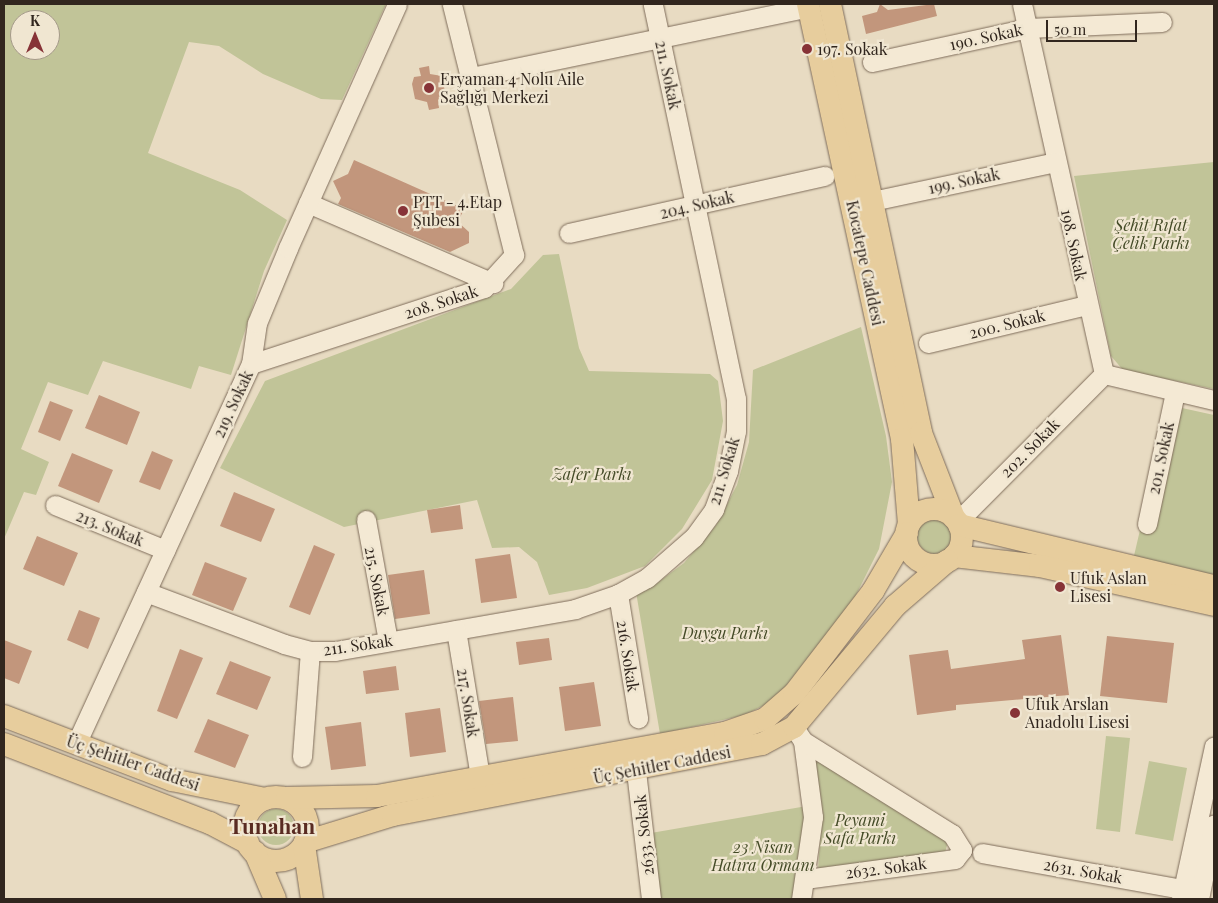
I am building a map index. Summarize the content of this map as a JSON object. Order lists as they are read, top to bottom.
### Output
{
  "streets": {
    "main road": ["Kocatepe Caddesi", "Üç Şehitler Caddesi"],
    "street": [
      "190. Sokak",
      "211. Sokak",
      "199. Sokak",
      "204. Sokak",
      "198. Sokak",
      "208. Sokak",
      "200. Sokak",
      "219. Sokak",
      "202. Sokak",
      "201. Sokak",
      "213. Sokak",
      "215. Sokak",
      "216. Sokak",
      "217. Sokak",
      "2633. Sokak",
      "2632. Sokak",
      "2631. Sokak"
    ]
  },
  "crossings": [
    ["190. Sokak", "198. Sokak"],
    ["211. Sokak", "204. Sokak"],
    ["211. Sokak", "219. Sokak"],
    ["211. Sokak", "215. Sokak"],
    ["211. Sokak", "216. Sokak"],
    ["211. Sokak", "217. Sokak"],
    ["199. Sokak", "198. Sokak"],
    ["199. Sokak", "Kocatepe Caddesi"],
    ["198. Sokak", "200. Sokak"],
    ["198. Sokak", "202. Sokak"],
    ["Kocatepe Caddesi", "202. Sokak"],
    ["Kocatepe Caddesi", "Üç Şehitler Caddesi"],
    ["208. Sokak", "219. Sokak"],
    ["219. Sokak", "213. Sokak"],
    ["219. Sokak", "Üç Şehitler Caddesi"],
    ["202. Sokak", "Üç Şehitler Caddesi"],
    ["217. Sokak", "Üç Şehitler Caddesi"],
    ["Üç Şehitler Caddesi", "2633. Sokak"],
    ["Üç Şehitler Caddesi", "2632. Sokak"]
  ],
  "districts": ["Tunahan"],
  "parks": [
    "Şehit Rıfat Çelik Parkı",
    "Zafer Parkı",
    "Duygu Parkı",
    "Peyami Safa Parkı",
    "23 Nisan Hatıra Ormanı"
  ],
  "places": [
    "197. Sokak",
    "Eryaman 4 Nolu Aile Sağlığı Merkezi",
    "PTT - 4.Etap Şubesi",
    "Ufuk Aslan Lisesi",
    "Ufuk Arslan Anadolu Lisesi"
  ],
  "scale_bar": "50 m",
  "north": "top"
}
